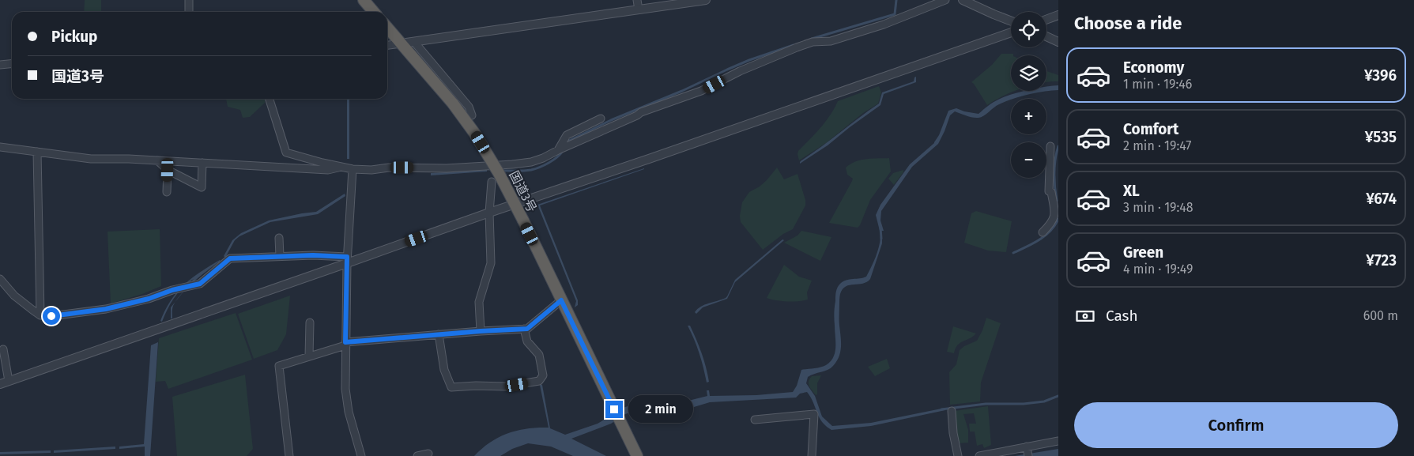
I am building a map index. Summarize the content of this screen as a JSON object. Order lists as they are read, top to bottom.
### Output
{
  "streets": {
    "highway": ["国道3号"]
  },
  "page": {
    "heading": "Choose a ride",
    "map_buttons": ["+", "−"],
    "banner": ["Pickup", "国道3号"],
    "list": [
      {
        "name": "Economy",
        "note": "1 min · 19:46",
        "value": "¥396"
      },
      {
        "name": "Comfort",
        "note": "2 min · 19:47",
        "value": "¥535"
      },
      {
        "name": "XL",
        "note": "3 min · 19:48",
        "value": "¥674"
      },
      {
        "name": "Green",
        "note": "4 min · 19:49",
        "value": "¥723"
      }
    ],
    "pay": ["Cash", "600 m"],
    "buttons": "Confirm",
    "bubble": "2 min"
  }
}
